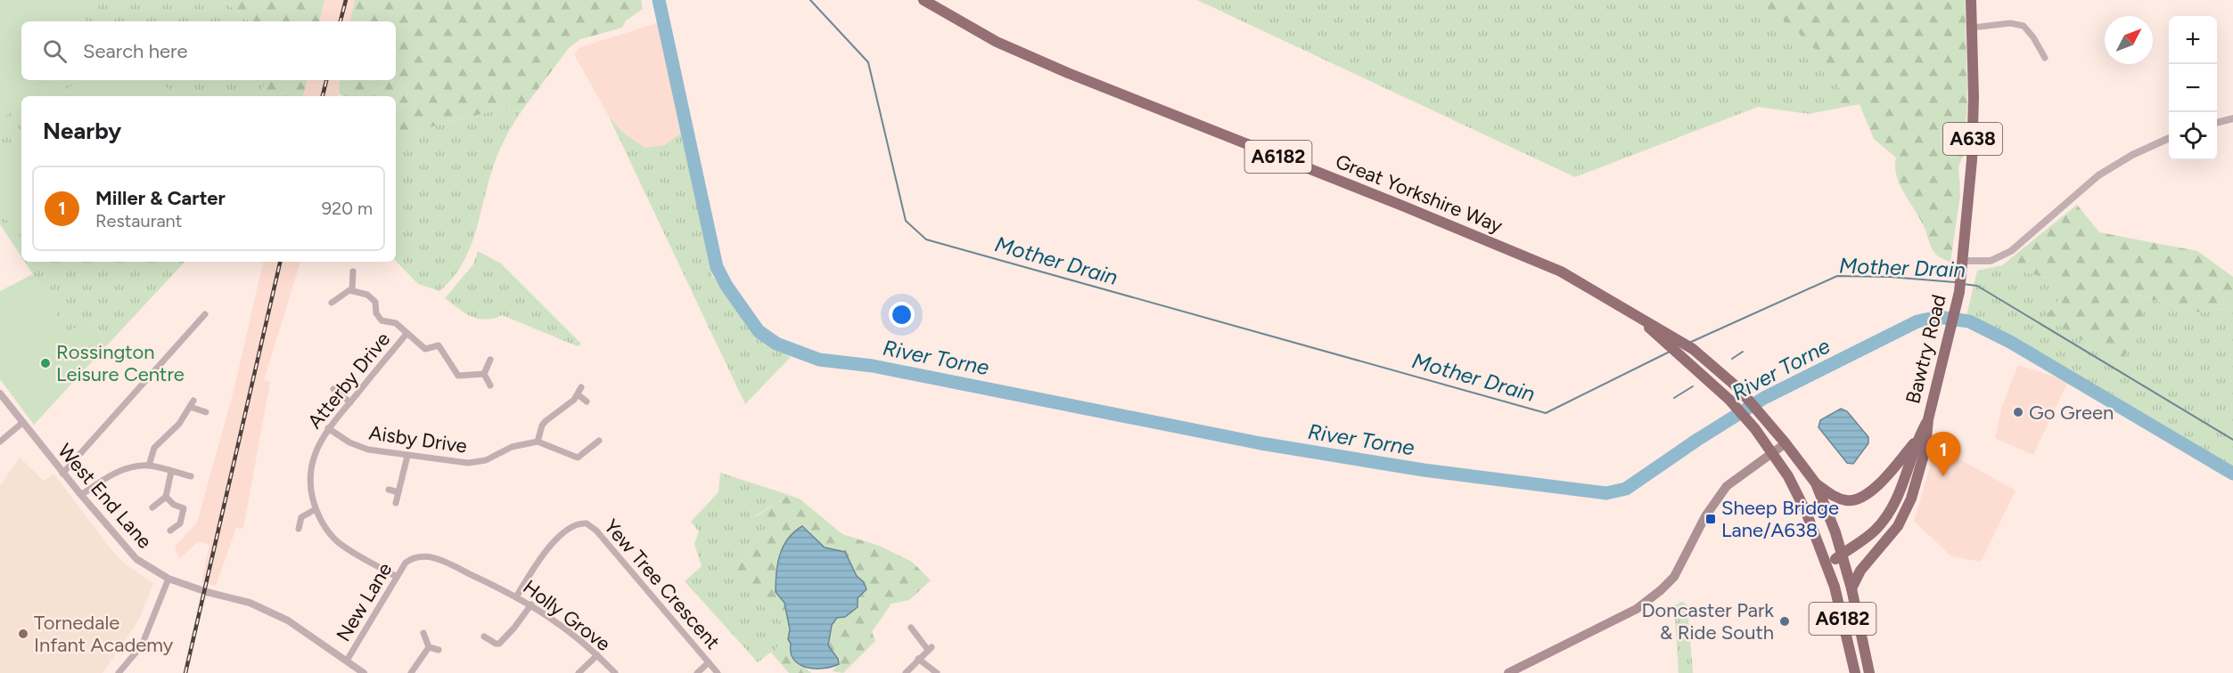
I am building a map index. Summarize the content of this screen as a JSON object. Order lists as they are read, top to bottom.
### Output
{
  "streets": {
    "highway": [
      "A638",
      "A6182",
      "Great Yorkshire Way",
      "Bawtry Road"
    ],
    "street": [
      "Atterby Drive",
      "Aisby Drive",
      "West End Lane",
      "Yew Tree Crescent",
      "New Lane",
      "Holly Grove"
    ]
  },
  "crossings": [
    ["Great Yorkshire Way", "Bawtry Road"],
    ["Atterby Drive", "Aisby Drive"],
    ["Atterby Drive", "New Lane"],
    ["West End Lane", "New Lane"],
    ["Yew Tree Crescent", "Holly Grove"],
    ["New Lane", "Holly Grove"]
  ],
  "water": ["Mother Drain", "River Torne"],
  "places": {
    "other": [
      "Rossington Leisure Centre",
      "Go Green",
      "Doncaster Park & Ride South",
      "Tornedale Infant Academy"
    ],
    "transit": ["Sheep Bridge Lane/A638"]
  },
  "north": "top right",
  "page": {
    "map_buttons": ["+", "−"],
    "search": "Search here",
    "heading": "Nearby",
    "list": [
      {
        "mark": "1",
        "name": "Miller & Carter",
        "note": "Restaurant",
        "value": "920 m"
      }
    ],
    "pins": "1"
  }
}
